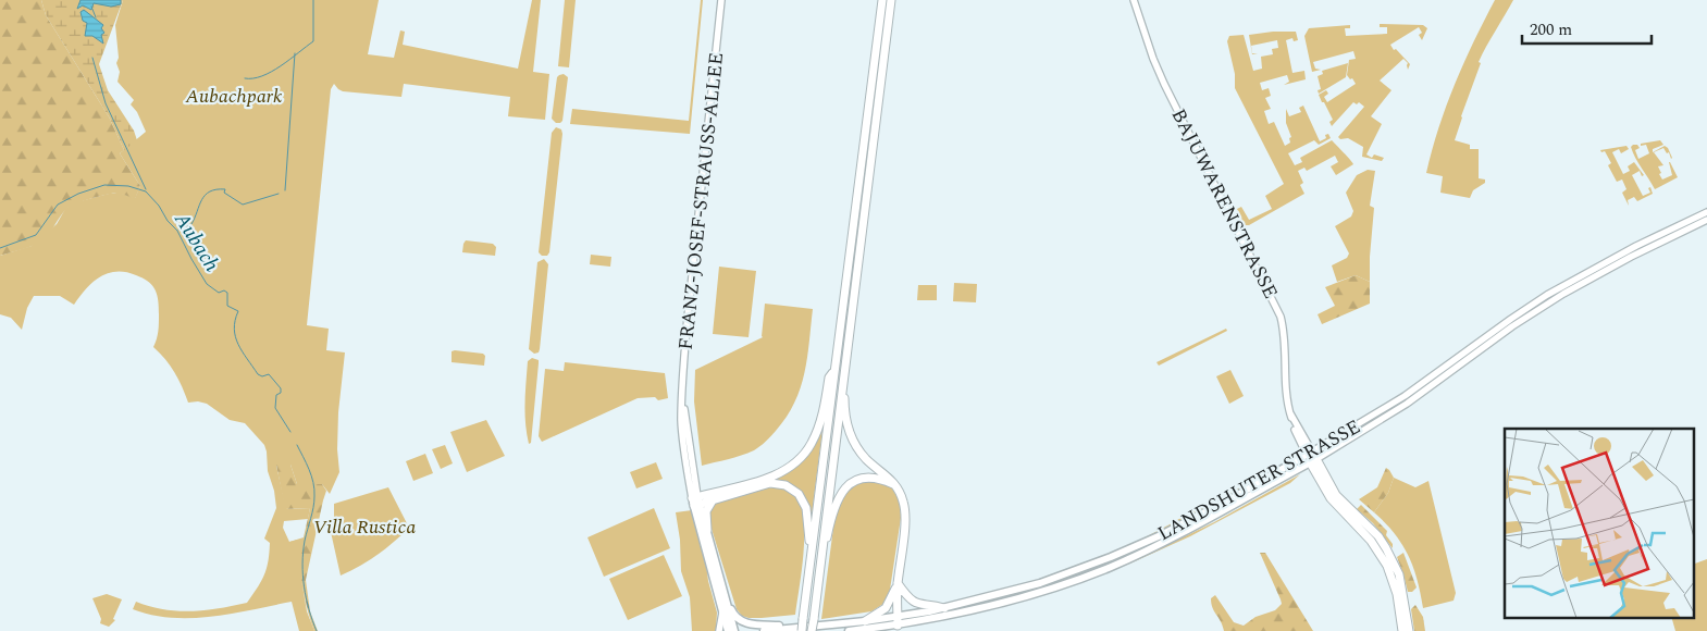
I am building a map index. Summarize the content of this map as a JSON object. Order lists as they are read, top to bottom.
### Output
{
  "streets": {
    "main road": ["FRANZ-JOSEF-STRAUSS-ALLEE", "LANDSHUTER STRASSE"],
    "street": ["BAJUWARENSTRASSE"]
  },
  "crossings": [
    ["BAJUWARENSTRASSE", "LANDSHUTER STRASSE"]
  ],
  "water": ["Aubach"],
  "parks": ["Aubachpark", "Villa Rustica"],
  "scale_bar": "200 m"
}
